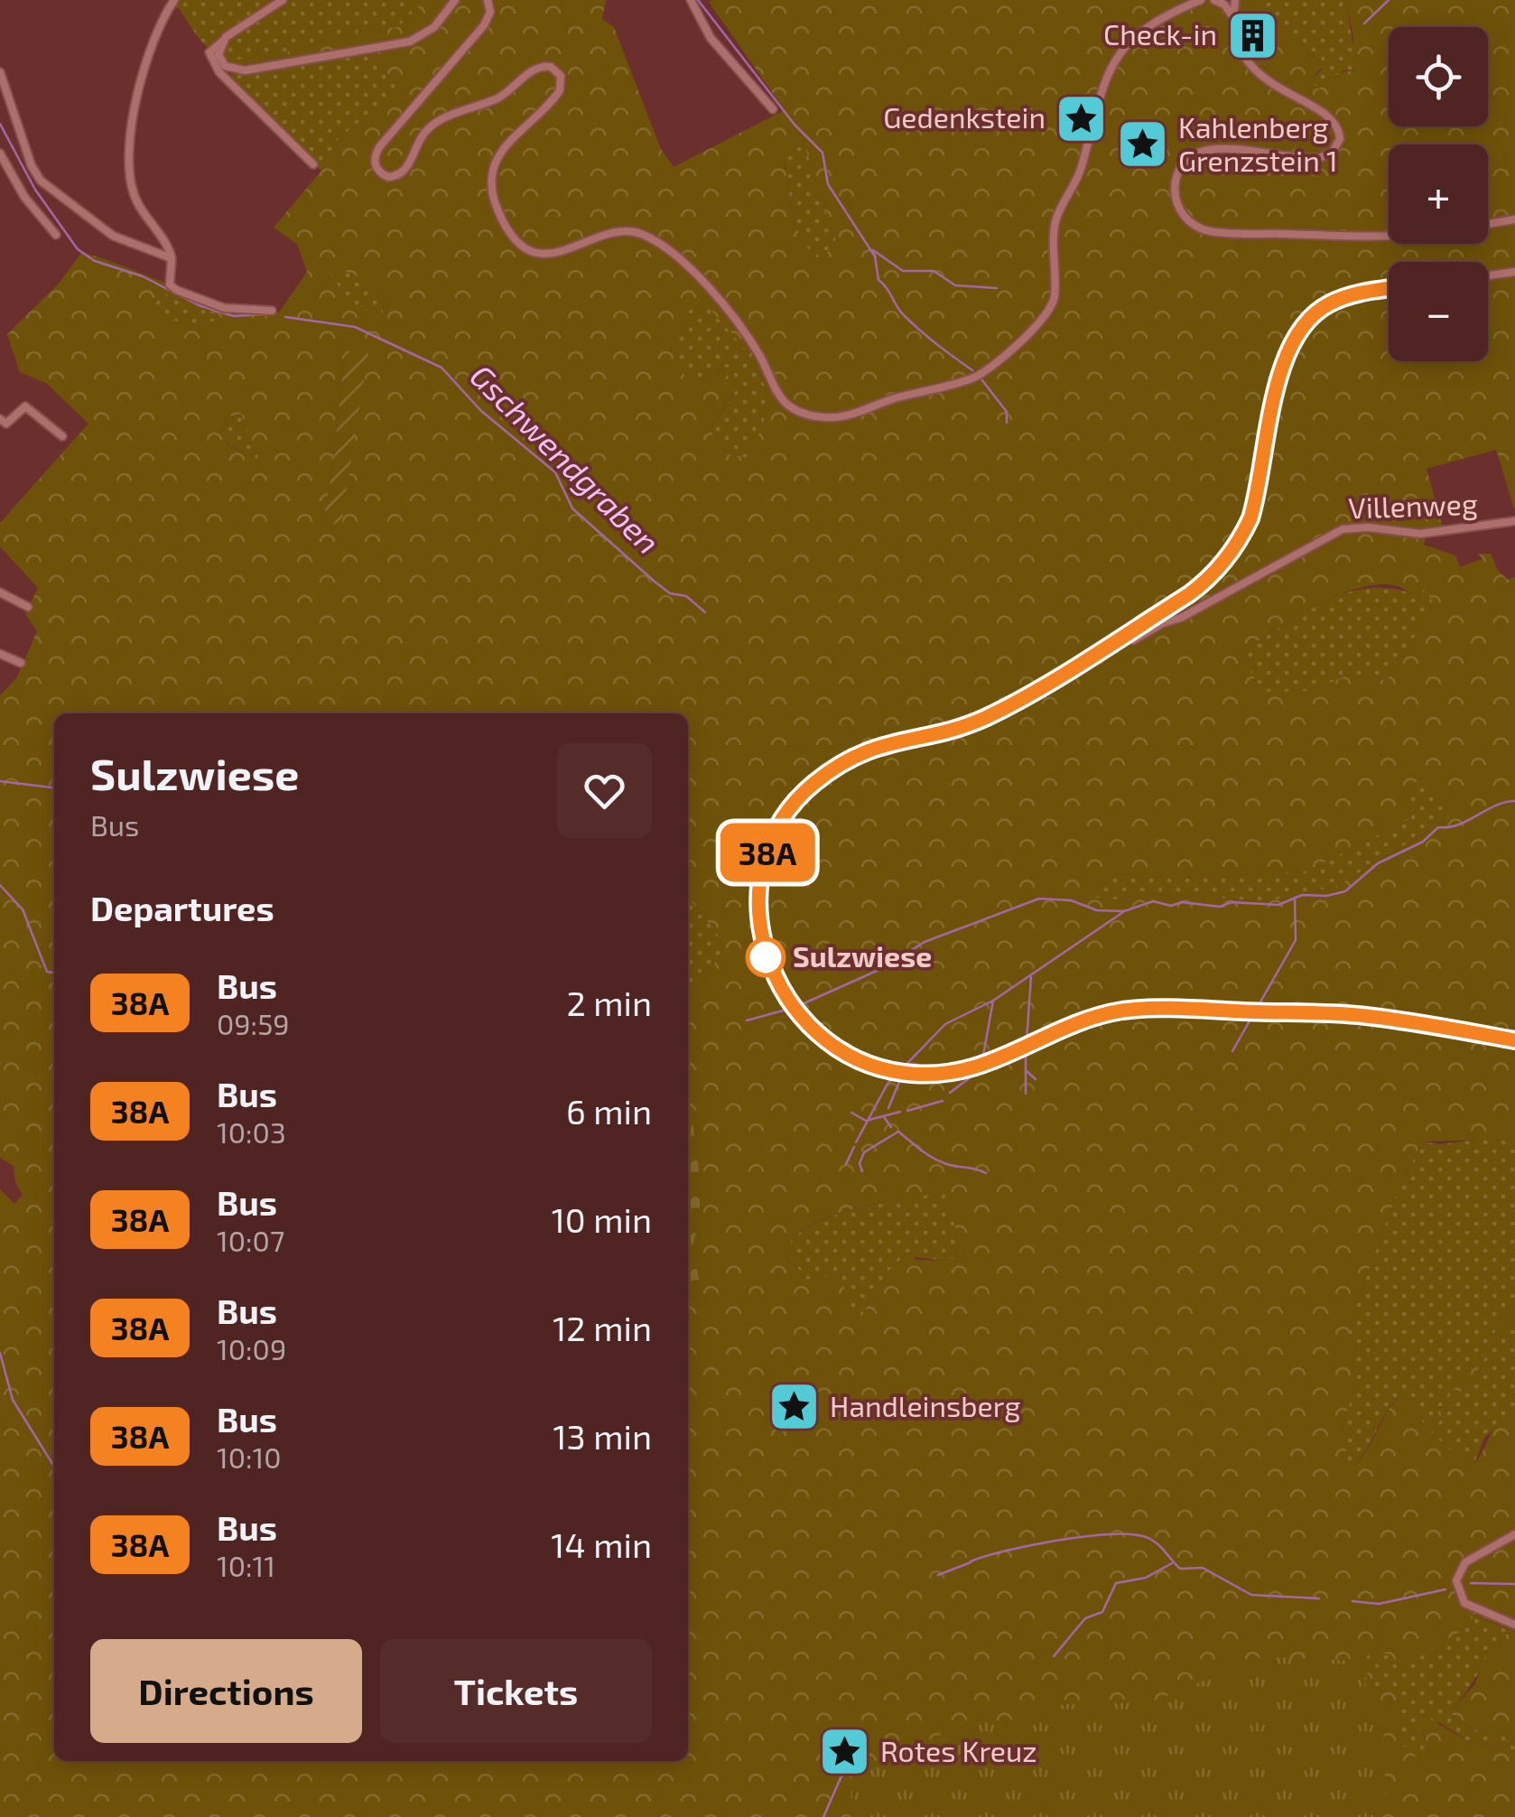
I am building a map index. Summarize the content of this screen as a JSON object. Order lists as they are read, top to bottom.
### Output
{
  "streets": {
    "street": ["Villenweg"]
  },
  "water": ["Gschwendgraben"],
  "places": {
    "building": ["Check-in"],
    "place": [
      "Gedenkstein",
      "Kahlenberg Grenzstein 1",
      "Handleinsberg",
      "Rotes Kreuz"
    ],
    "other": ["Sulzwiese"]
  },
  "lines": ["bus line 38A"],
  "page": {
    "on_map": "38A",
    "map_buttons": ["+", "−"],
    "heading": [
      ["Sulzwiese", "Bus"],
      "Departures"
    ],
    "list": [
      {
        "mark": "38A",
        "name": "Bus",
        "note": "09:59",
        "value": "2 min"
      },
      {
        "mark": "38A",
        "name": "Bus",
        "note": "10:03",
        "value": "6 min"
      },
      {
        "mark": "38A",
        "name": "Bus",
        "note": "10:07",
        "value": "10 min"
      },
      {
        "mark": "38A",
        "name": "Bus",
        "note": "10:09",
        "value": "12 min"
      },
      {
        "mark": "38A",
        "name": "Bus",
        "note": "10:10",
        "value": "13 min"
      },
      {
        "mark": "38A",
        "name": "Bus",
        "note": "10:11",
        "value": "14 min"
      }
    ],
    "buttons": ["Directions", "Tickets"]
  }
}
